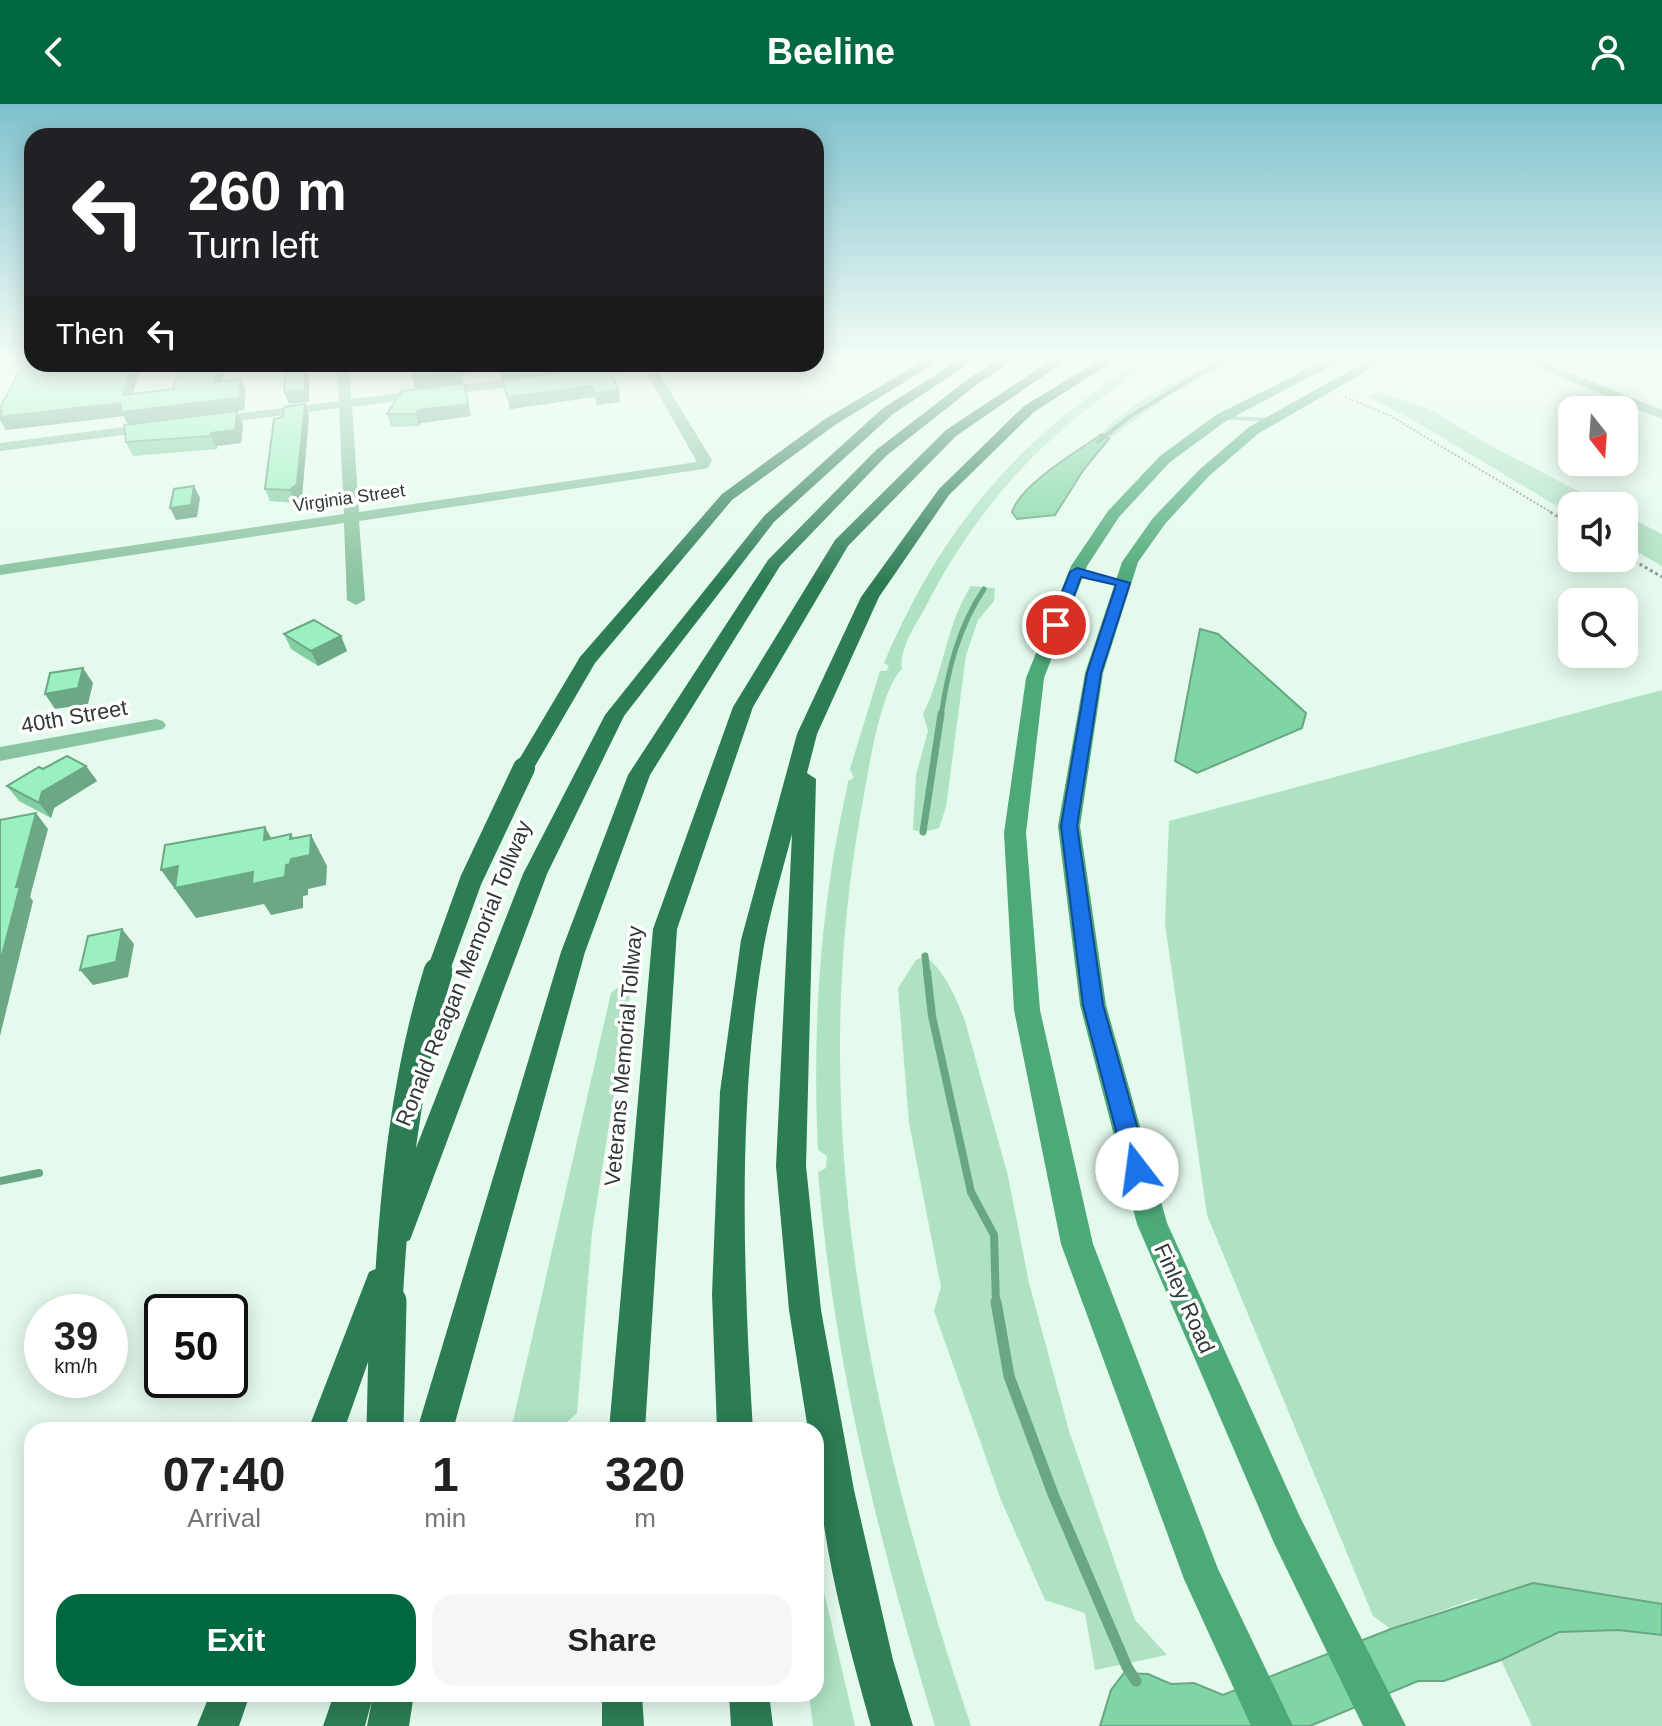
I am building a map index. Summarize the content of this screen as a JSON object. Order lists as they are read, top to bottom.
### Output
{
  "streets": {
    "highway": ["Ronald Reagan Memorial Tollway", "Veterans Memorial Tollway"],
    "main road": ["Finley Road"],
    "street": ["Virginia Street", "40th Street"]
  },
  "north": "bottom",
  "page": {
    "header": "Beeline",
    "turn": ["260 m", "Turn left"],
    "then": "Then",
    "speed": "39 km/h",
    "limit": "50",
    "eta": [
      "07:40",
      "Arrival",
      "1",
      "min",
      "320",
      "m"
    ],
    "buttons": ["Exit", "Share"]
  }
}
